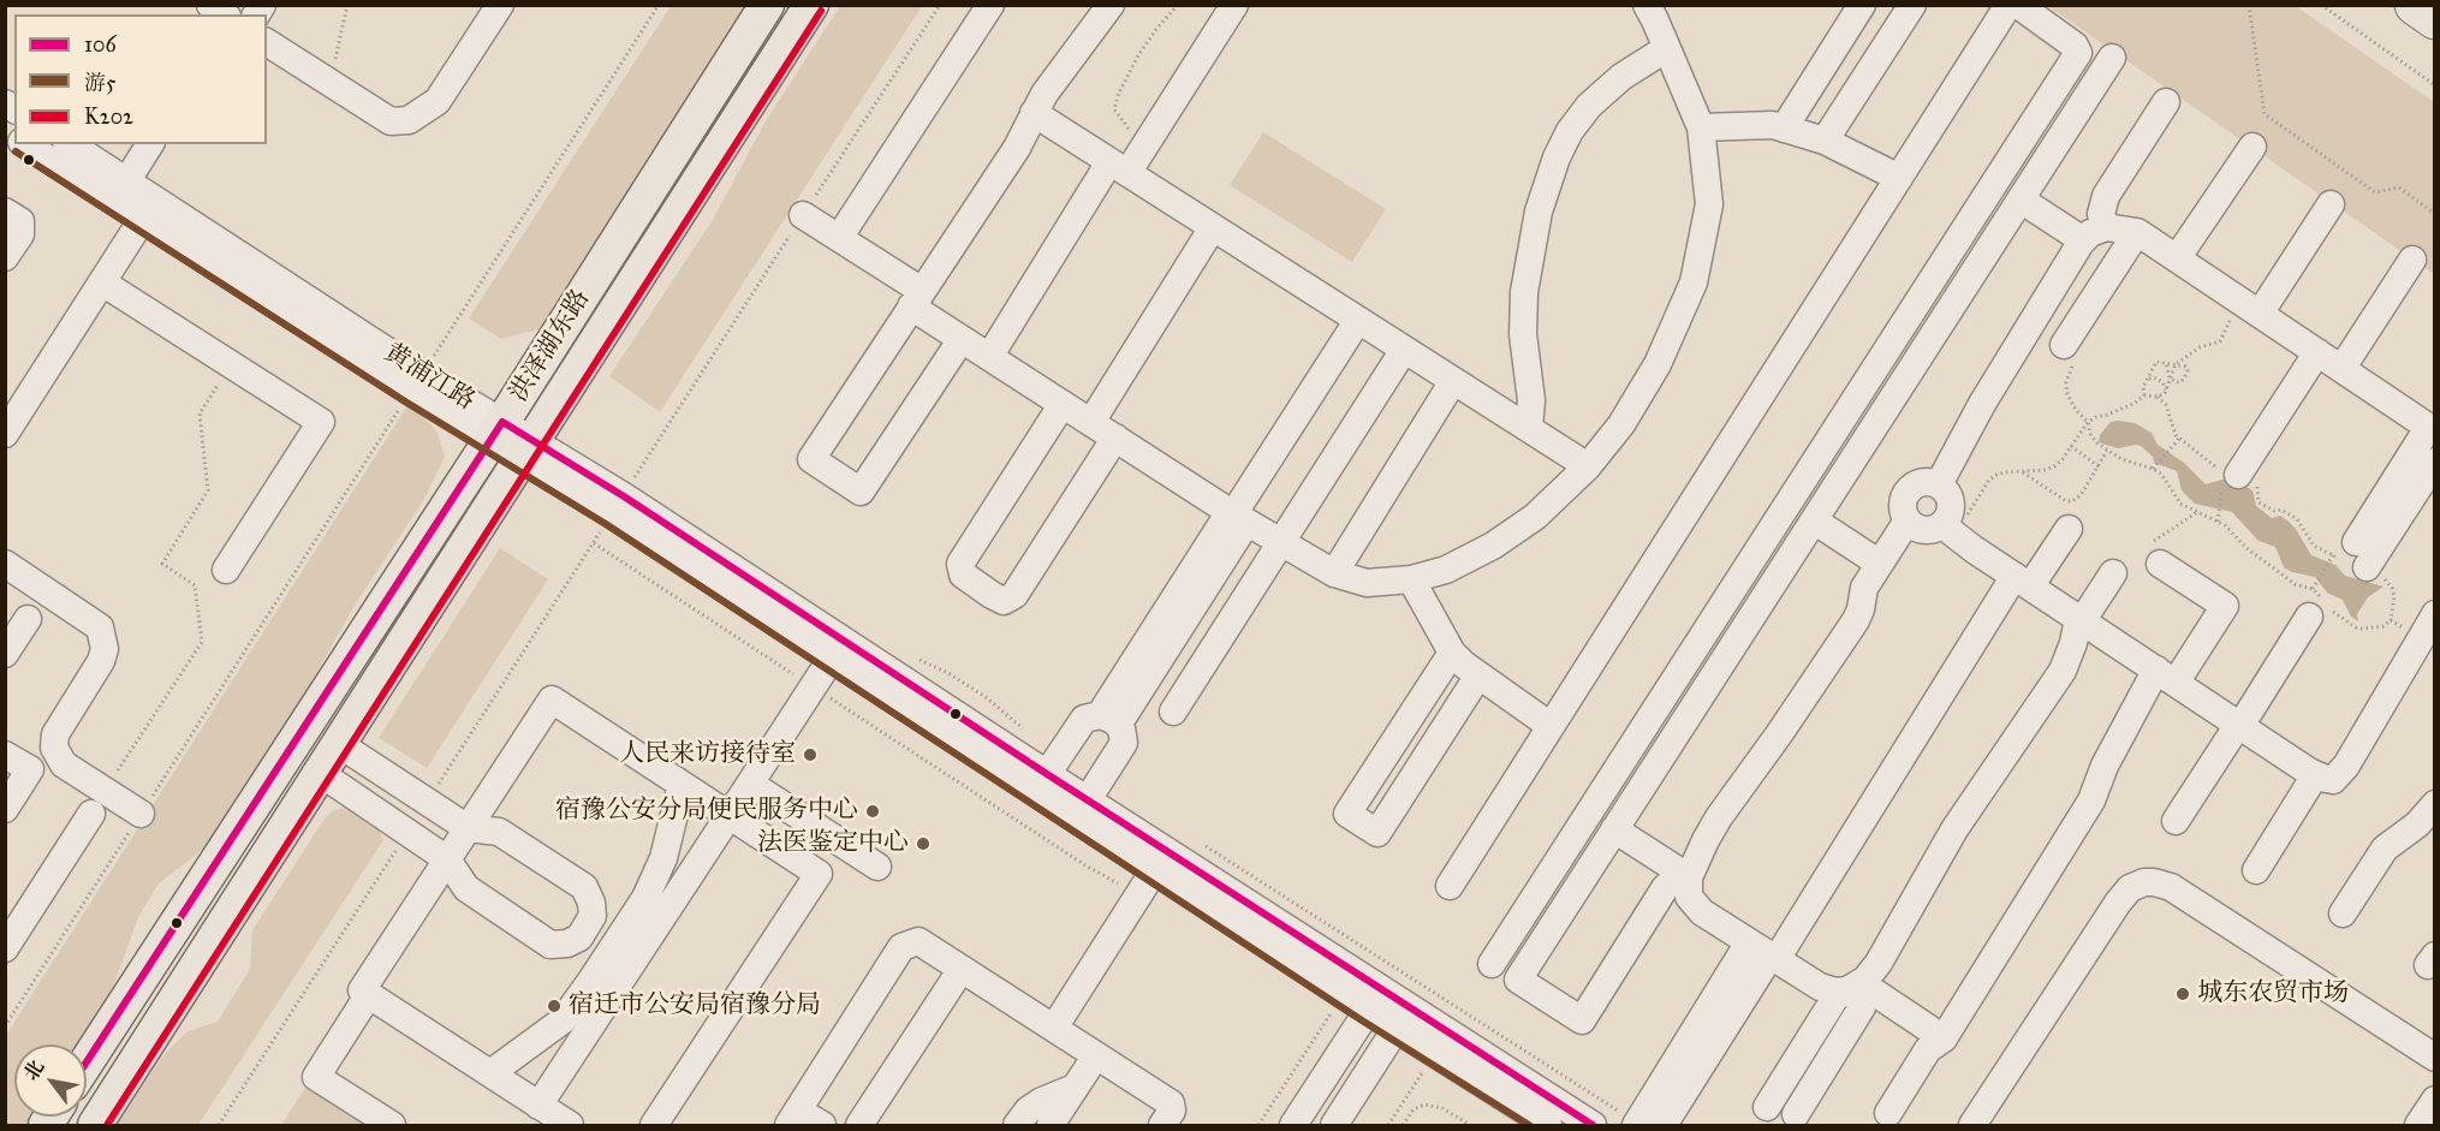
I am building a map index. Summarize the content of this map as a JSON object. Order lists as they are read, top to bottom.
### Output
{
  "streets": {
    "main road": ["洪泽湖东路"],
    "street": ["黄浦江路"]
  },
  "crossings": [
    ["洪泽湖东路", "黄浦江路"]
  ],
  "places": [
    "人民来访接待室",
    "宿豫公安分局便民服务中心",
    "法医鉴定中心",
    "城东农贸市场",
    "宿迁市公安局宿豫分局"
  ],
  "lines": ["transit line K202", "transit line 游5", "transit line 106"],
  "legend": ["106", "游5", "K202"],
  "north": "top left"
}
